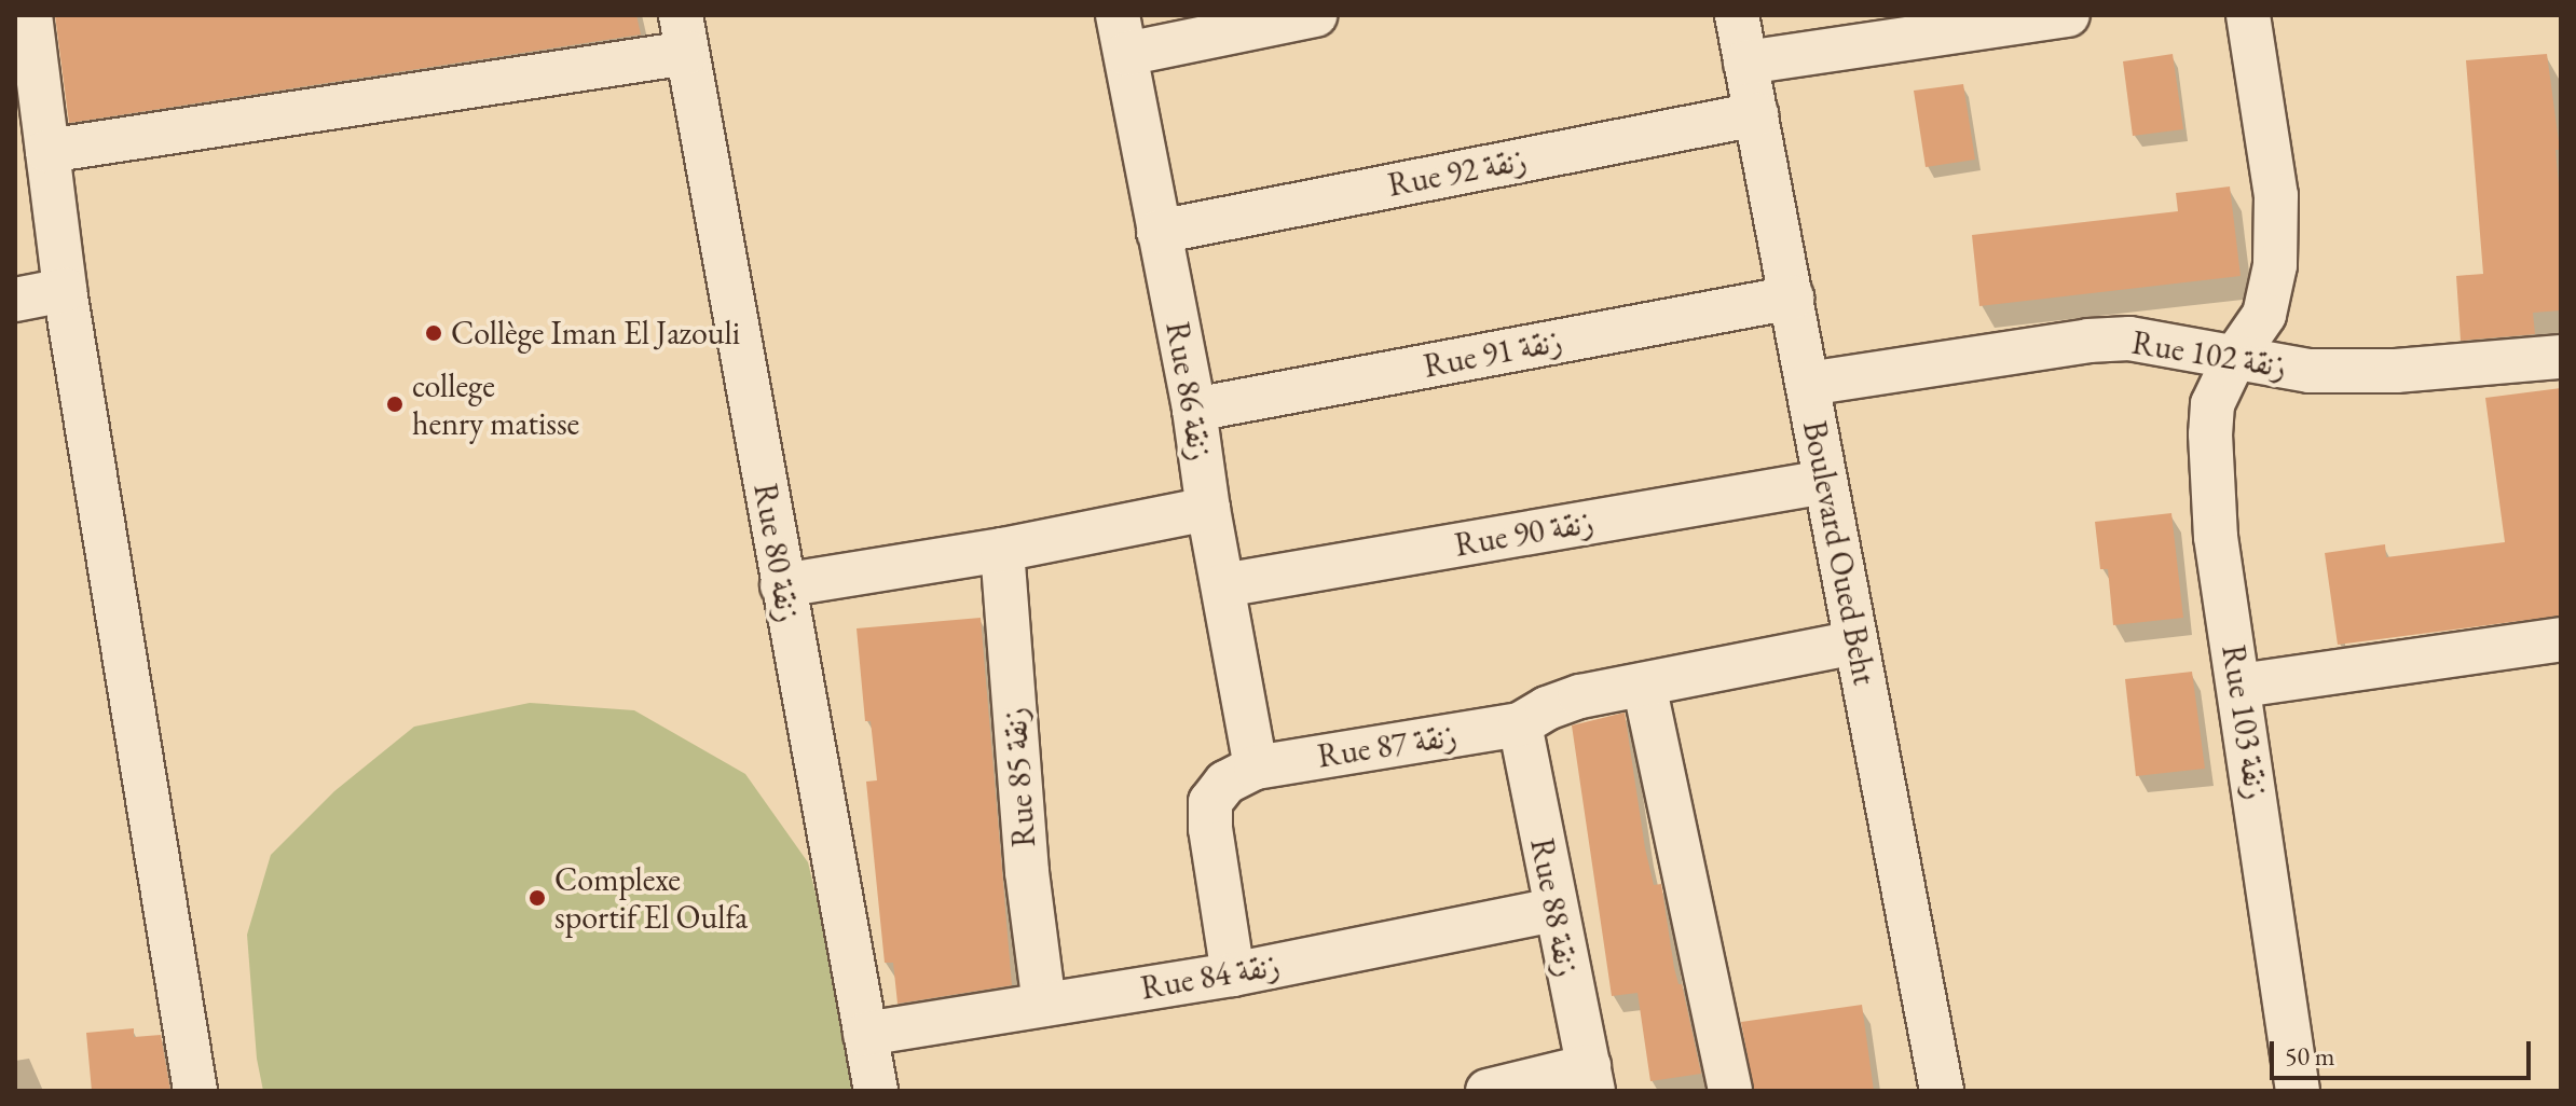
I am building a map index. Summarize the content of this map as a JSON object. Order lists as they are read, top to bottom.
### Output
{
  "streets": {
    "street": [
      "Rue 92 زنقة",
      "Rue 91 زنقة",
      "Rue 102 زنقة",
      "Rue 86 زنقة",
      "Rue 90 زنقة",
      "Rue 80 زنقة",
      "Boulevard Oued Beht",
      "Rue 103 زنقة",
      "Rue 87 زنقة",
      "Rue 85 زنقة",
      "Rue 88 زنقة",
      "Rue 84 زنقة"
    ]
  },
  "crossings": [
    ["Rue 92 زنقة", "Rue 86 زنقة"],
    ["Rue 92 زنقة", "Boulevard Oued Beht"],
    ["Rue 91 زنقة", "Rue 86 زنقة"],
    ["Rue 91 زنقة", "Boulevard Oued Beht"],
    ["Rue 102 زنقة", "Boulevard Oued Beht"],
    ["Rue 102 زنقة", "Rue 103 زنقة"],
    ["Rue 86 زنقة", "Rue 90 زنقة"],
    ["Rue 86 زنقة", "Rue 87 زنقة"],
    ["Rue 90 زنقة", "Boulevard Oued Beht"],
    ["Rue 80 زنقة", "Rue 84 زنقة"],
    ["Boulevard Oued Beht", "Rue 87 زنقة"],
    ["Rue 87 زنقة", "Rue 88 زنقة"],
    ["Rue 85 زنقة", "Rue 84 زنقة"],
    ["Rue 88 زنقة", "Rue 84 زنقة"]
  ],
  "places": ["Collège Iman El Jazouli", "college henry matisse", "Complexe sportif El Oulfa"],
  "scale_bar": "50 m"
}
